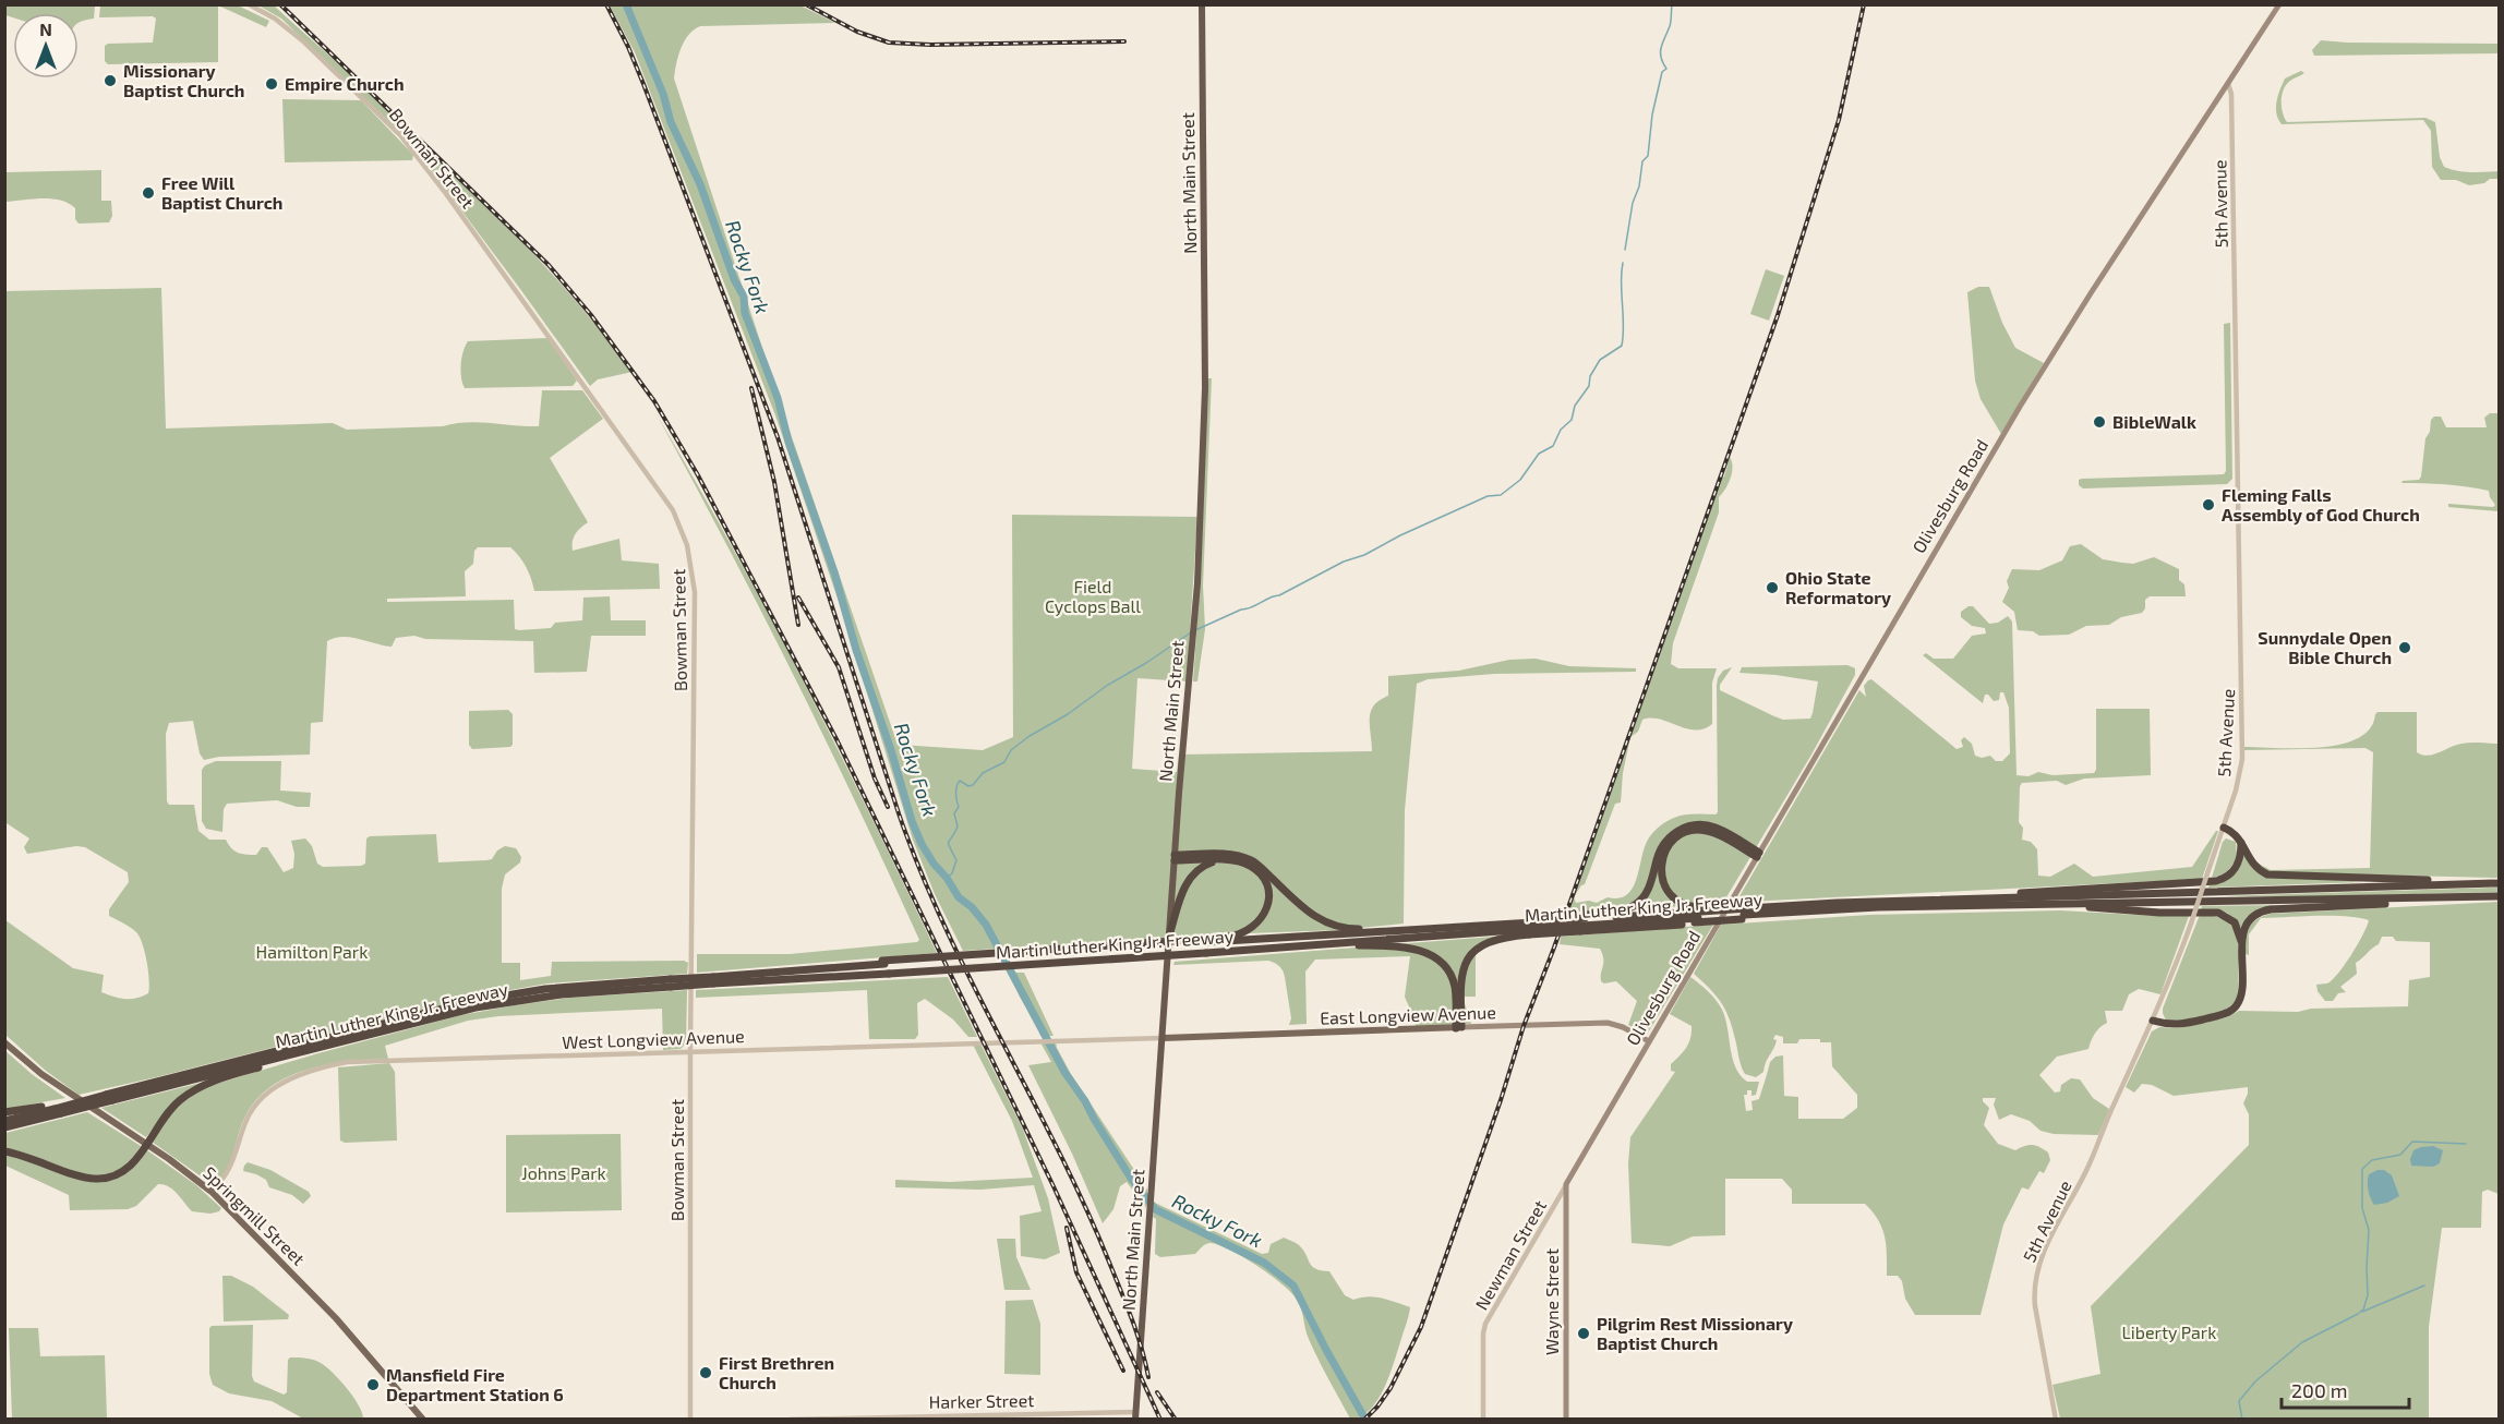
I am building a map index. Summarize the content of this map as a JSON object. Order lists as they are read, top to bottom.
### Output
{
  "streets": {
    "highway": ["North Main Street", "Martin Luther King Jr. Freeway"],
    "main road": [
      "Olivesburg Road",
      "East Longview Avenue",
      "Springmill Street",
      "Wayne Street"
    ],
    "street": [
      "Bowman Street",
      "5th Avenue",
      "West Longview Avenue",
      "Newman Street",
      "Harker Street"
    ]
  },
  "crossings": [
    ["Bowman Street", "West Longview Avenue"],
    ["North Main Street", "East Longview Avenue"],
    ["North Main Street", "West Longview Avenue"],
    ["North Main Street", "Harker Street"],
    ["5th Avenue", "Olivesburg Road"],
    ["Olivesburg Road", "East Longview Avenue"],
    ["Olivesburg Road", "Newman Street"],
    ["Olivesburg Road", "Wayne Street"],
    ["East Longview Avenue", "West Longview Avenue"],
    ["West Longview Avenue", "Springmill Street"],
    ["Newman Street", "Wayne Street"]
  ],
  "water": ["Rocky Fork"],
  "parks": [
    "Field Cyclops Ball",
    "Hamilton Park",
    "Johns Park",
    "Liberty Park"
  ],
  "places": [
    "Missionary Baptist Church",
    "Empire Church",
    "Free Will Baptist Church",
    "BibleWalk",
    "Fleming Falls Assembly of God Church",
    "Ohio State Reformatory",
    "Sunnydale Open Bible Church",
    "Pilgrim Rest Missionary Baptist Church",
    "First Brethren Church",
    "Mansfield Fire Department Station 6"
  ],
  "scale_bar": "200 m",
  "north": "top"
}
